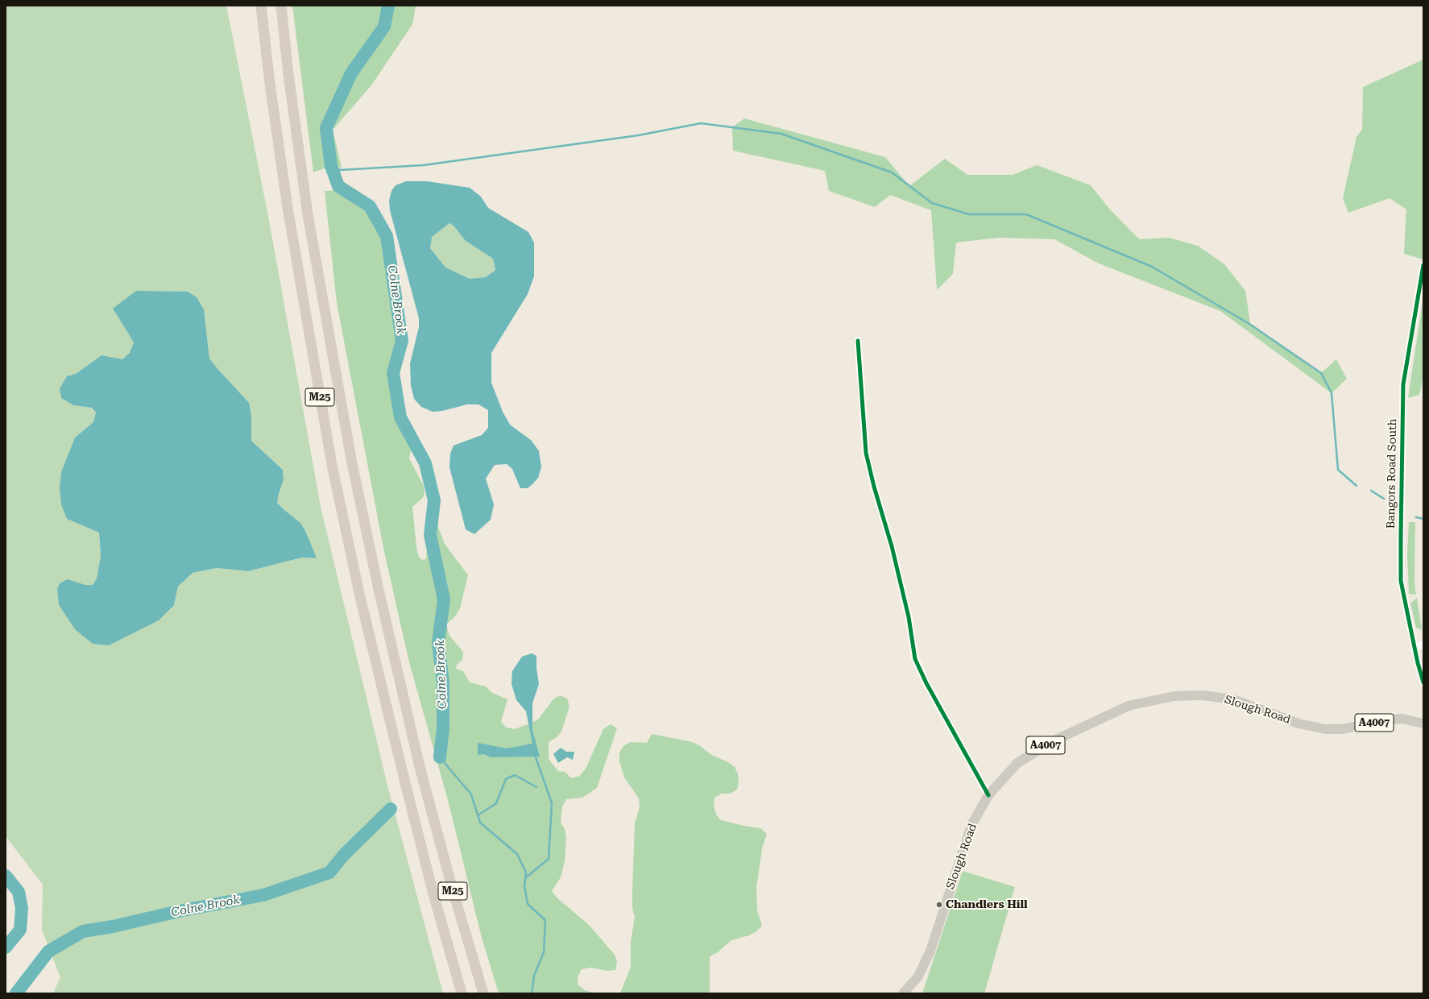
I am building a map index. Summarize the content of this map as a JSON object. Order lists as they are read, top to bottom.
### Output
{
  "streets": {
    "highway": ["M25"],
    "main road": ["Slough Road", "A4007"],
    "street": ["Bangors Road South"]
  },
  "water": ["Colne Brook"],
  "places": ["Chandlers Hill"]
}
